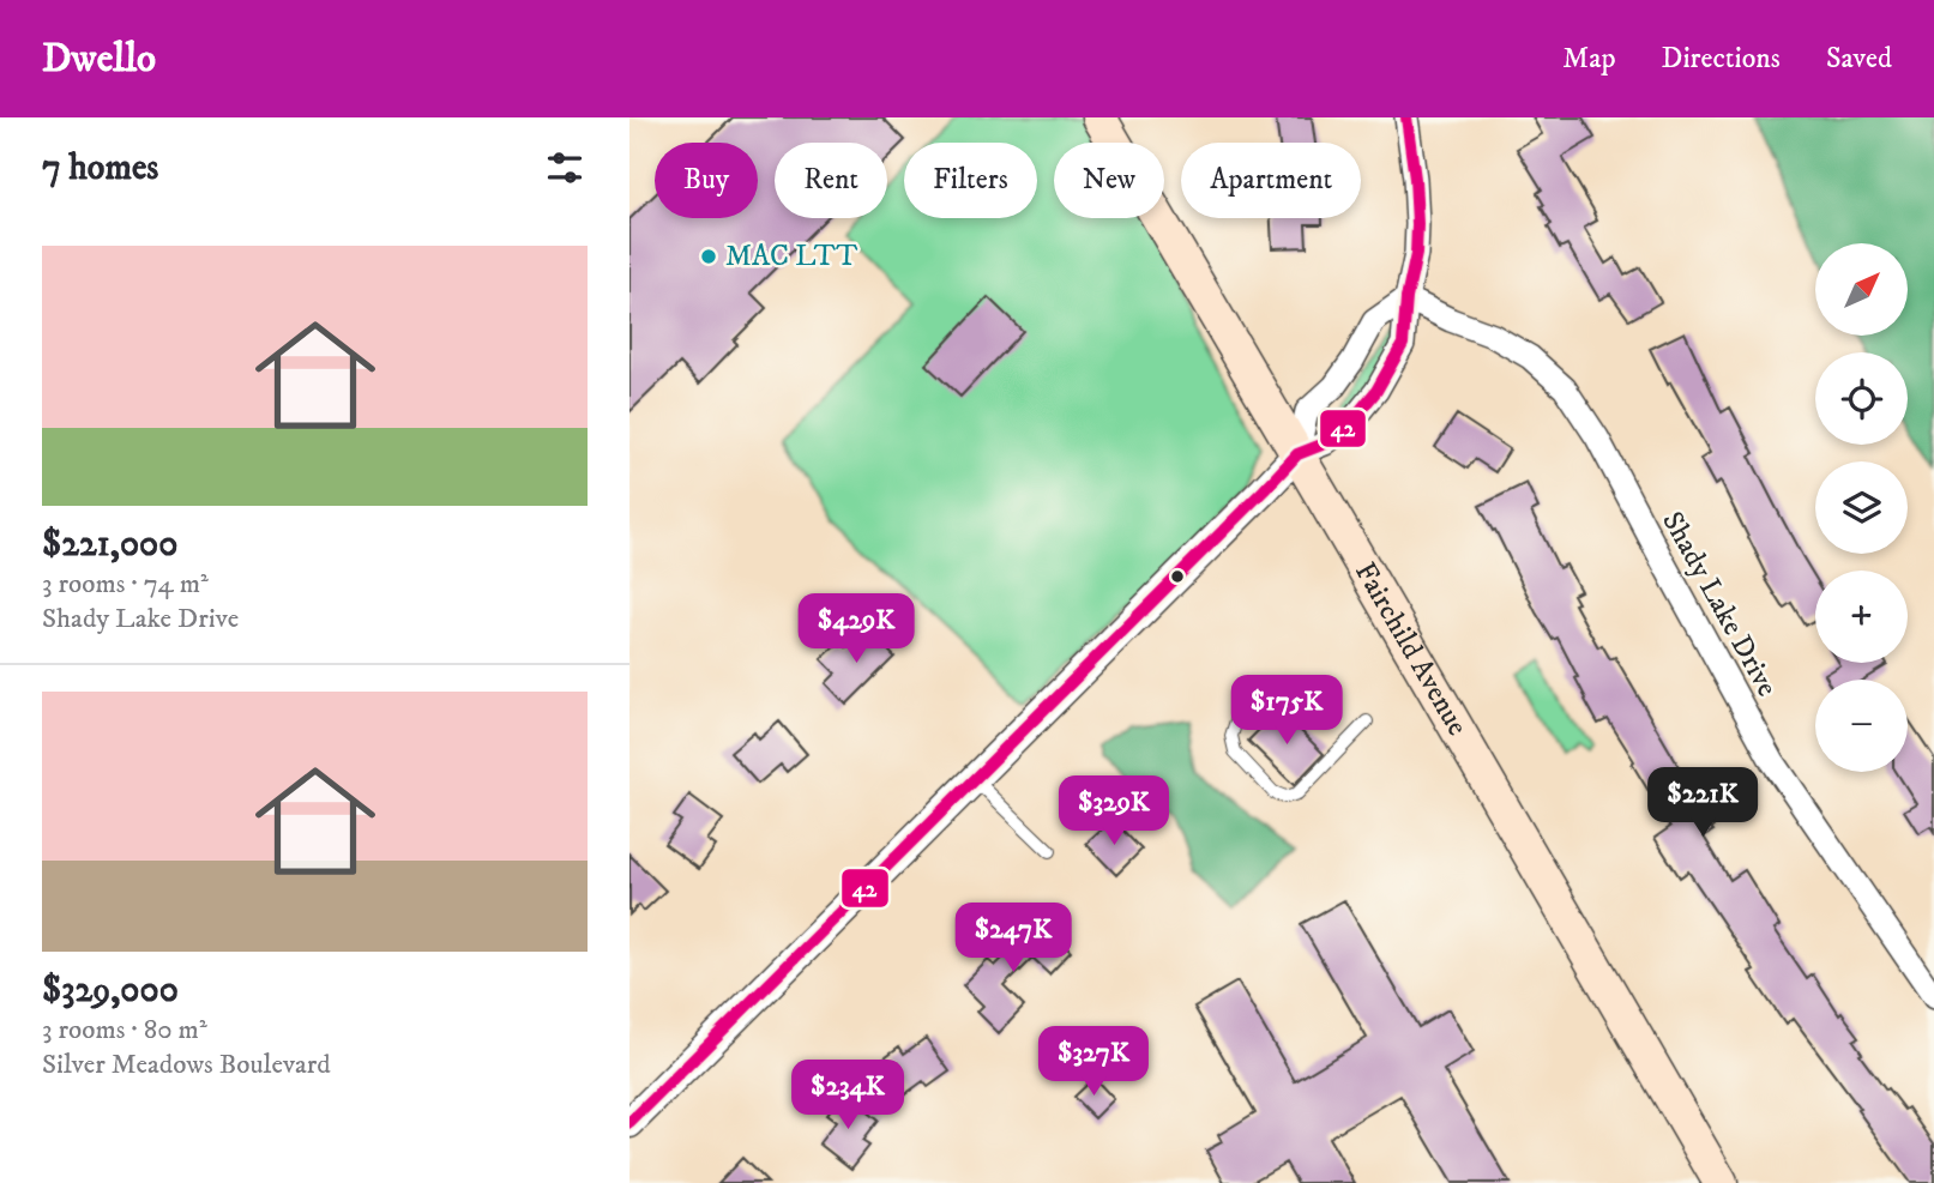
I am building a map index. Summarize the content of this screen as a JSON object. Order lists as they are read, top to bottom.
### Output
{
  "streets": {
    "main road": ["Fairchild Avenue"],
    "street": ["Shady Lake Drive"]
  },
  "places": ["MAC LTT"],
  "lines": ["transit line 42"],
  "north": "top right",
  "page": {
    "header": "Dwello",
    "nav": ["Map", "Directions", "Saved"],
    "heading": "7 homes",
    "chip": [
      "Buy",
      "Rent",
      "Filters",
      "New",
      "Apartment"
    ],
    "list": [
      {
        "name": "$221,000",
        "note": "3 rooms · 74 m² · Shady Lake Drive"
      },
      {
        "name": "$329,000",
        "note": "3 rooms · 80 m² · Silver Meadows Boulevard"
      }
    ],
    "map_buttons": ["+", "−"],
    "price": [
      "$429K",
      "$175K",
      "$221K",
      "$329K",
      "$247K",
      "$327K",
      "$234K"
    ]
  }
}
